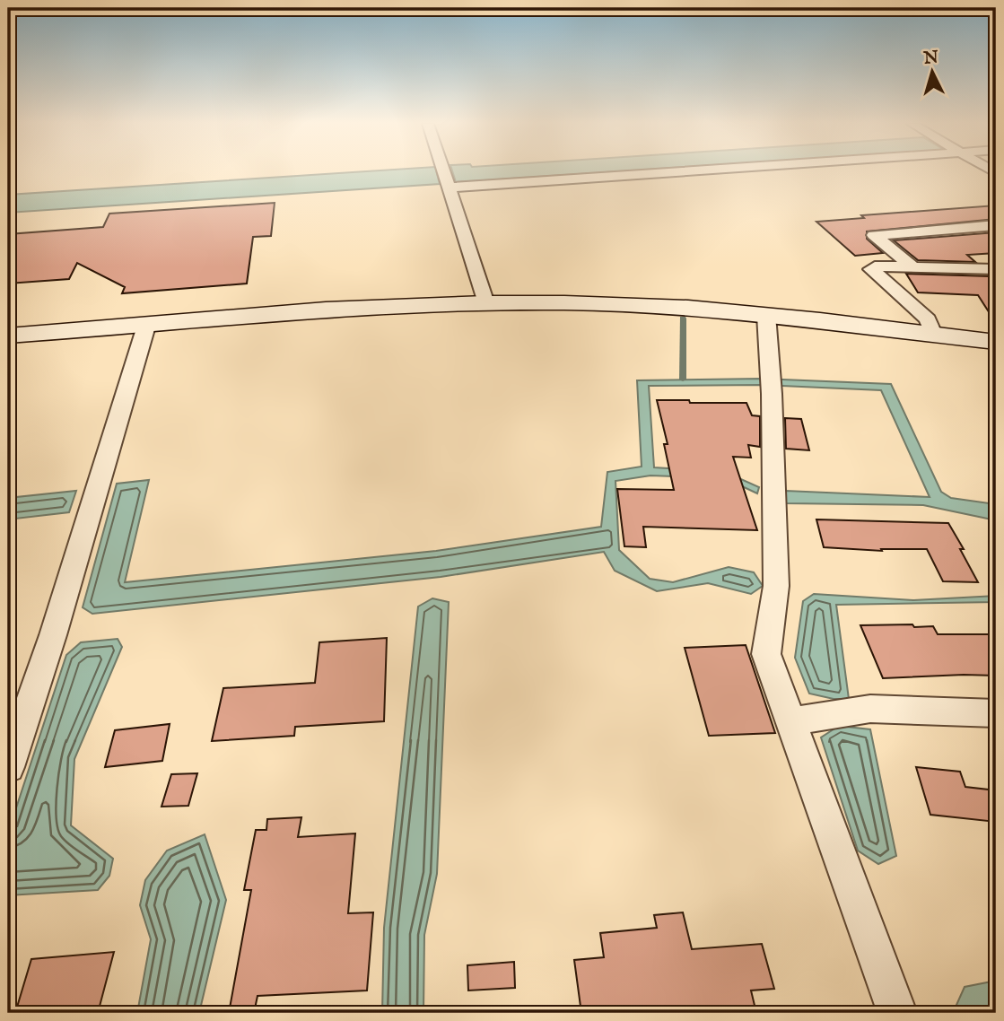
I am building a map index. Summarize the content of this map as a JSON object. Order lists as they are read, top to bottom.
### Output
{
  "north": "top"
}
